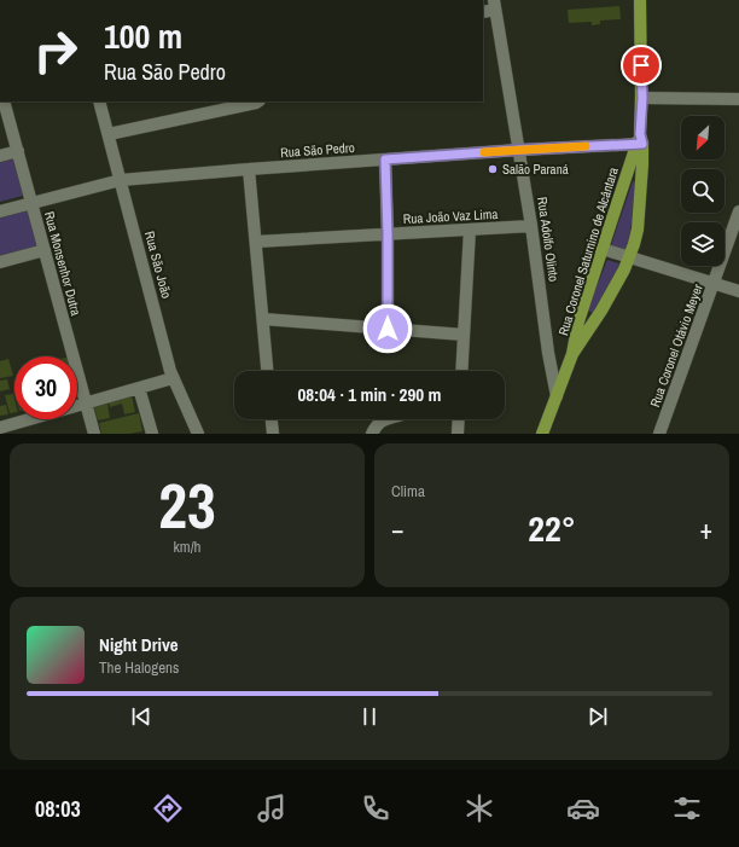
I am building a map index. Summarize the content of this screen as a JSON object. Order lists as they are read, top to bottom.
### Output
{
  "streets": {
    "main road": ["Rua Coronel Saturnino de Alcântara"],
    "street": [
      "Rua São Pedro",
      "Rua João Vaz Lima",
      "Rua Adolfo Olinto",
      "Rua Monsenhor Dutra",
      "Rua São João",
      "Rua Coronel Otávio Meyer"
    ]
  },
  "crossings": [
    ["Rua São Pedro", "Rua Adolfo Olinto"],
    ["Rua São Pedro", "Rua Coronel Saturnino de Alcântara"],
    ["Rua São Pedro", "Rua Monsenhor Dutra"],
    ["Rua São Pedro", "Rua São João"],
    ["Rua João Vaz Lima", "Rua Adolfo Olinto"],
    ["Rua Adolfo Olinto", "Rua Coronel Saturnino de Alcântara"]
  ],
  "places": ["Salão Paraná"],
  "north": "bottom left",
  "page": {
    "turn": ["100 m", "Rua São Pedro"],
    "limit": "30",
    "trip": "08:04 · 1 min · 290 m",
    "tile": [
      ["23", "km/h"],
      "Clima"
    ],
    "heat": ["−", "22°", "+"],
    "song": ["Night Drive", "The Halogens"],
    "tabs": "08:03"
  }
}
